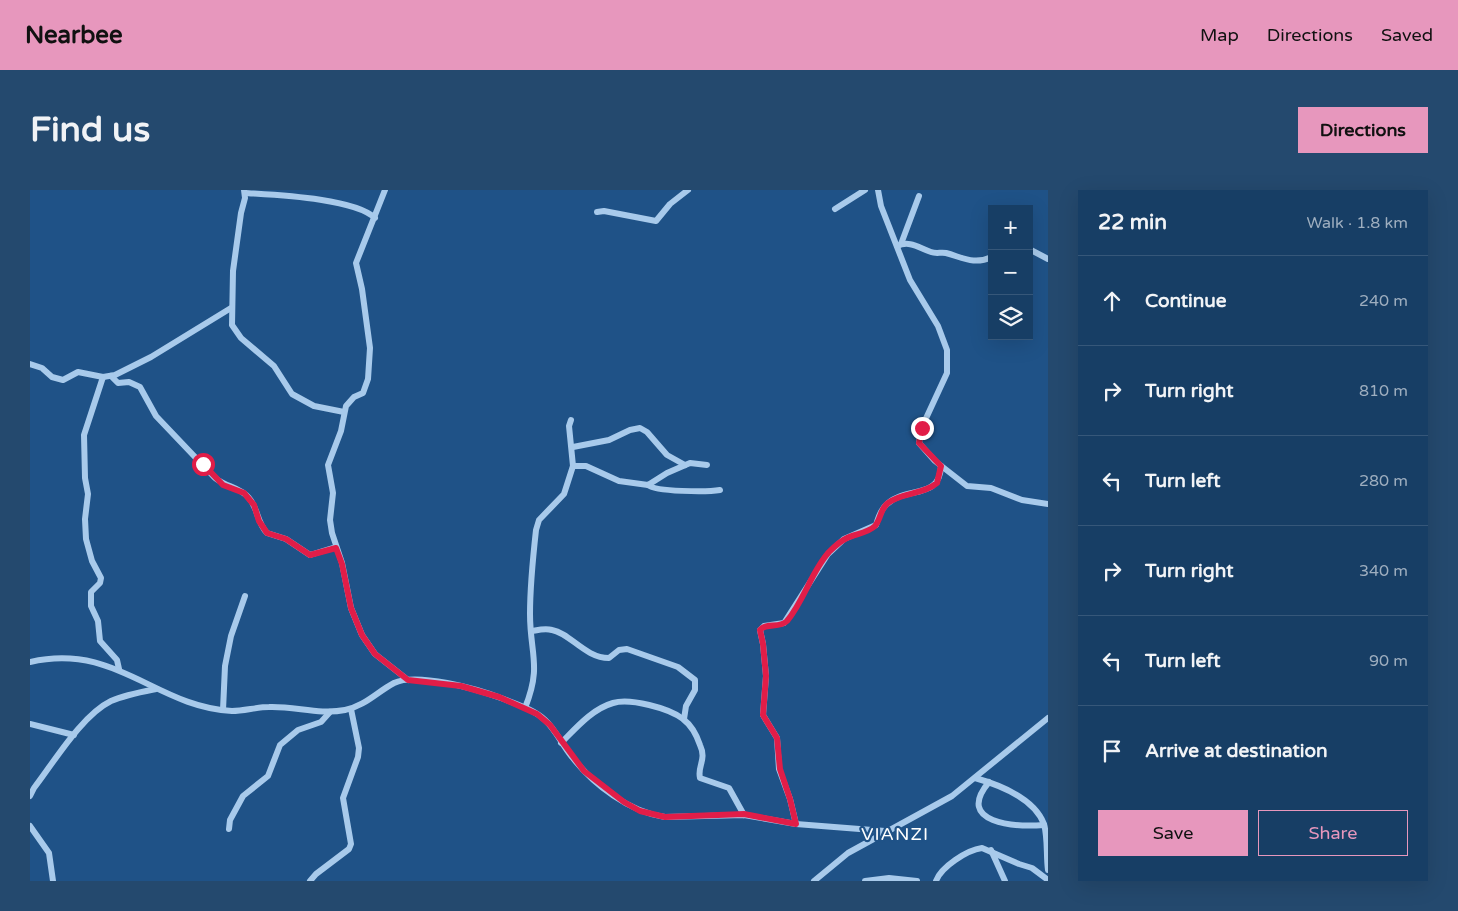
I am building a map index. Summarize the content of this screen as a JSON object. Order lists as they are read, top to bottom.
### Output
{
  "districts": ["VIANZI"],
  "page": {
    "header": "Nearbee",
    "nav": ["Map", "Directions", "Saved"],
    "buttons": [
      "Directions",
      ["Save", "Share"]
    ],
    "title": "Find us",
    "heading": ["22 min", "Walk · 1.8 km"],
    "map_buttons": ["+", "−"],
    "list": [
      ["Continue", "240 m"],
      ["Turn right", "810 m"],
      ["Turn left", "280 m"],
      ["Turn right", "340 m"],
      ["Turn left", "90 m"],
      "Arrive at destination"
    ]
  }
}
